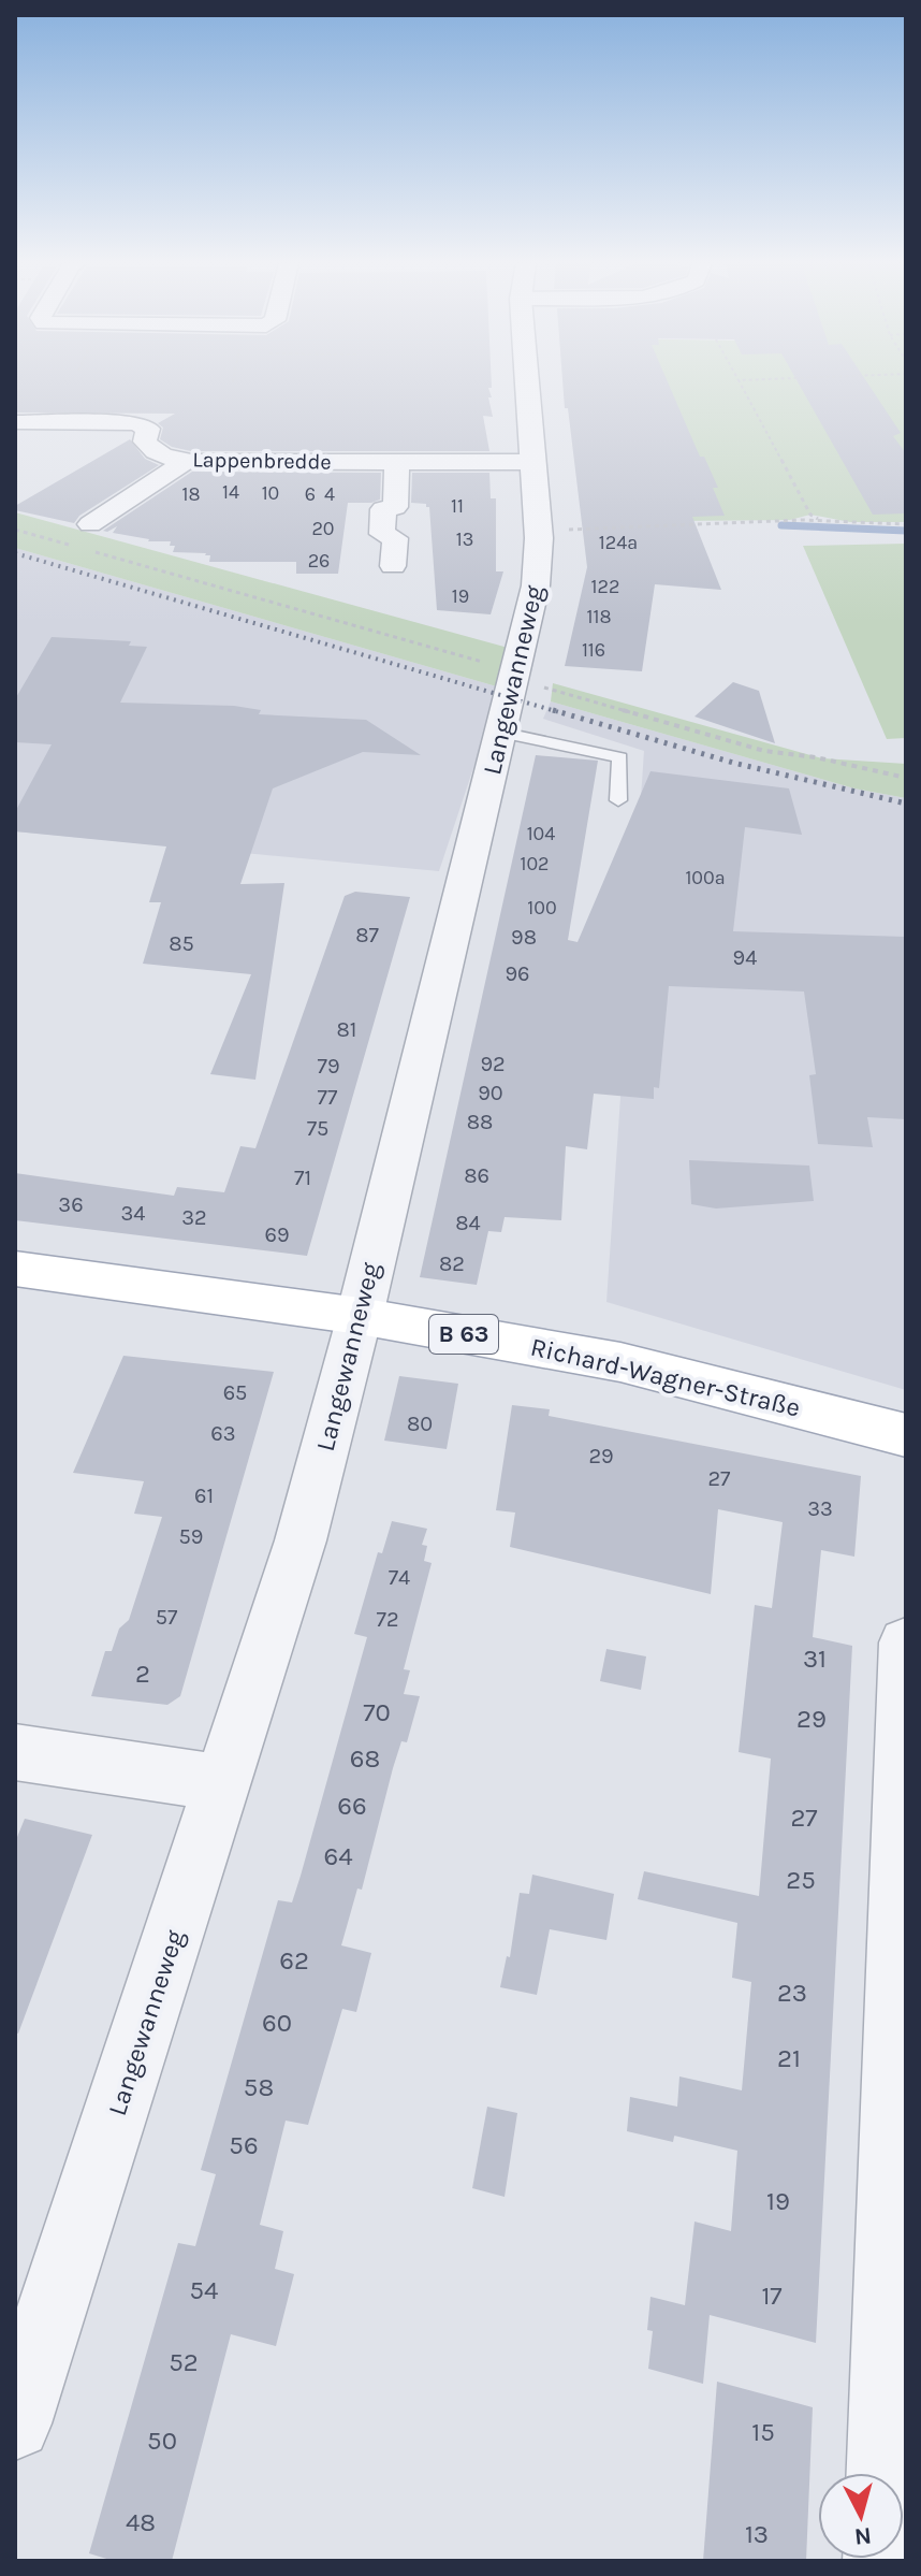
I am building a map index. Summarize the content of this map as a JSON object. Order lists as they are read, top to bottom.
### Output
{
  "streets": {
    "main road": ["B 63", "Richard-Wagner-Straße"],
    "street": ["Lappenbredde", "Langewanneweg"]
  },
  "crossings": [
    ["Lappenbredde", "Langewanneweg"],
    ["Langewanneweg", "Richard-Wagner-Straße"]
  ],
  "house_numbers": [
    "14",
    "10",
    "18",
    "6",
    "4",
    "11",
    "20",
    "13",
    "124a",
    "26",
    "122",
    "19",
    "118",
    "116",
    "104",
    "102",
    "100a",
    "100",
    "87",
    "98",
    "85",
    "94",
    "96",
    "81",
    "92",
    "79",
    "90",
    "77",
    "88",
    "75",
    "86",
    "71",
    "36",
    "34",
    "32",
    "84",
    "69",
    "82",
    "65",
    "80",
    "63",
    "29",
    "27",
    "61",
    "33",
    "59",
    "74",
    "57",
    "72",
    "31",
    "2",
    "70",
    "29",
    "68",
    "66",
    "27",
    "64",
    "25",
    "62",
    "23",
    "60",
    "21",
    "58",
    "56",
    "19",
    "54",
    "17",
    "52",
    "15",
    "50",
    "48",
    "13"
  ],
  "north": "bottom"
}
